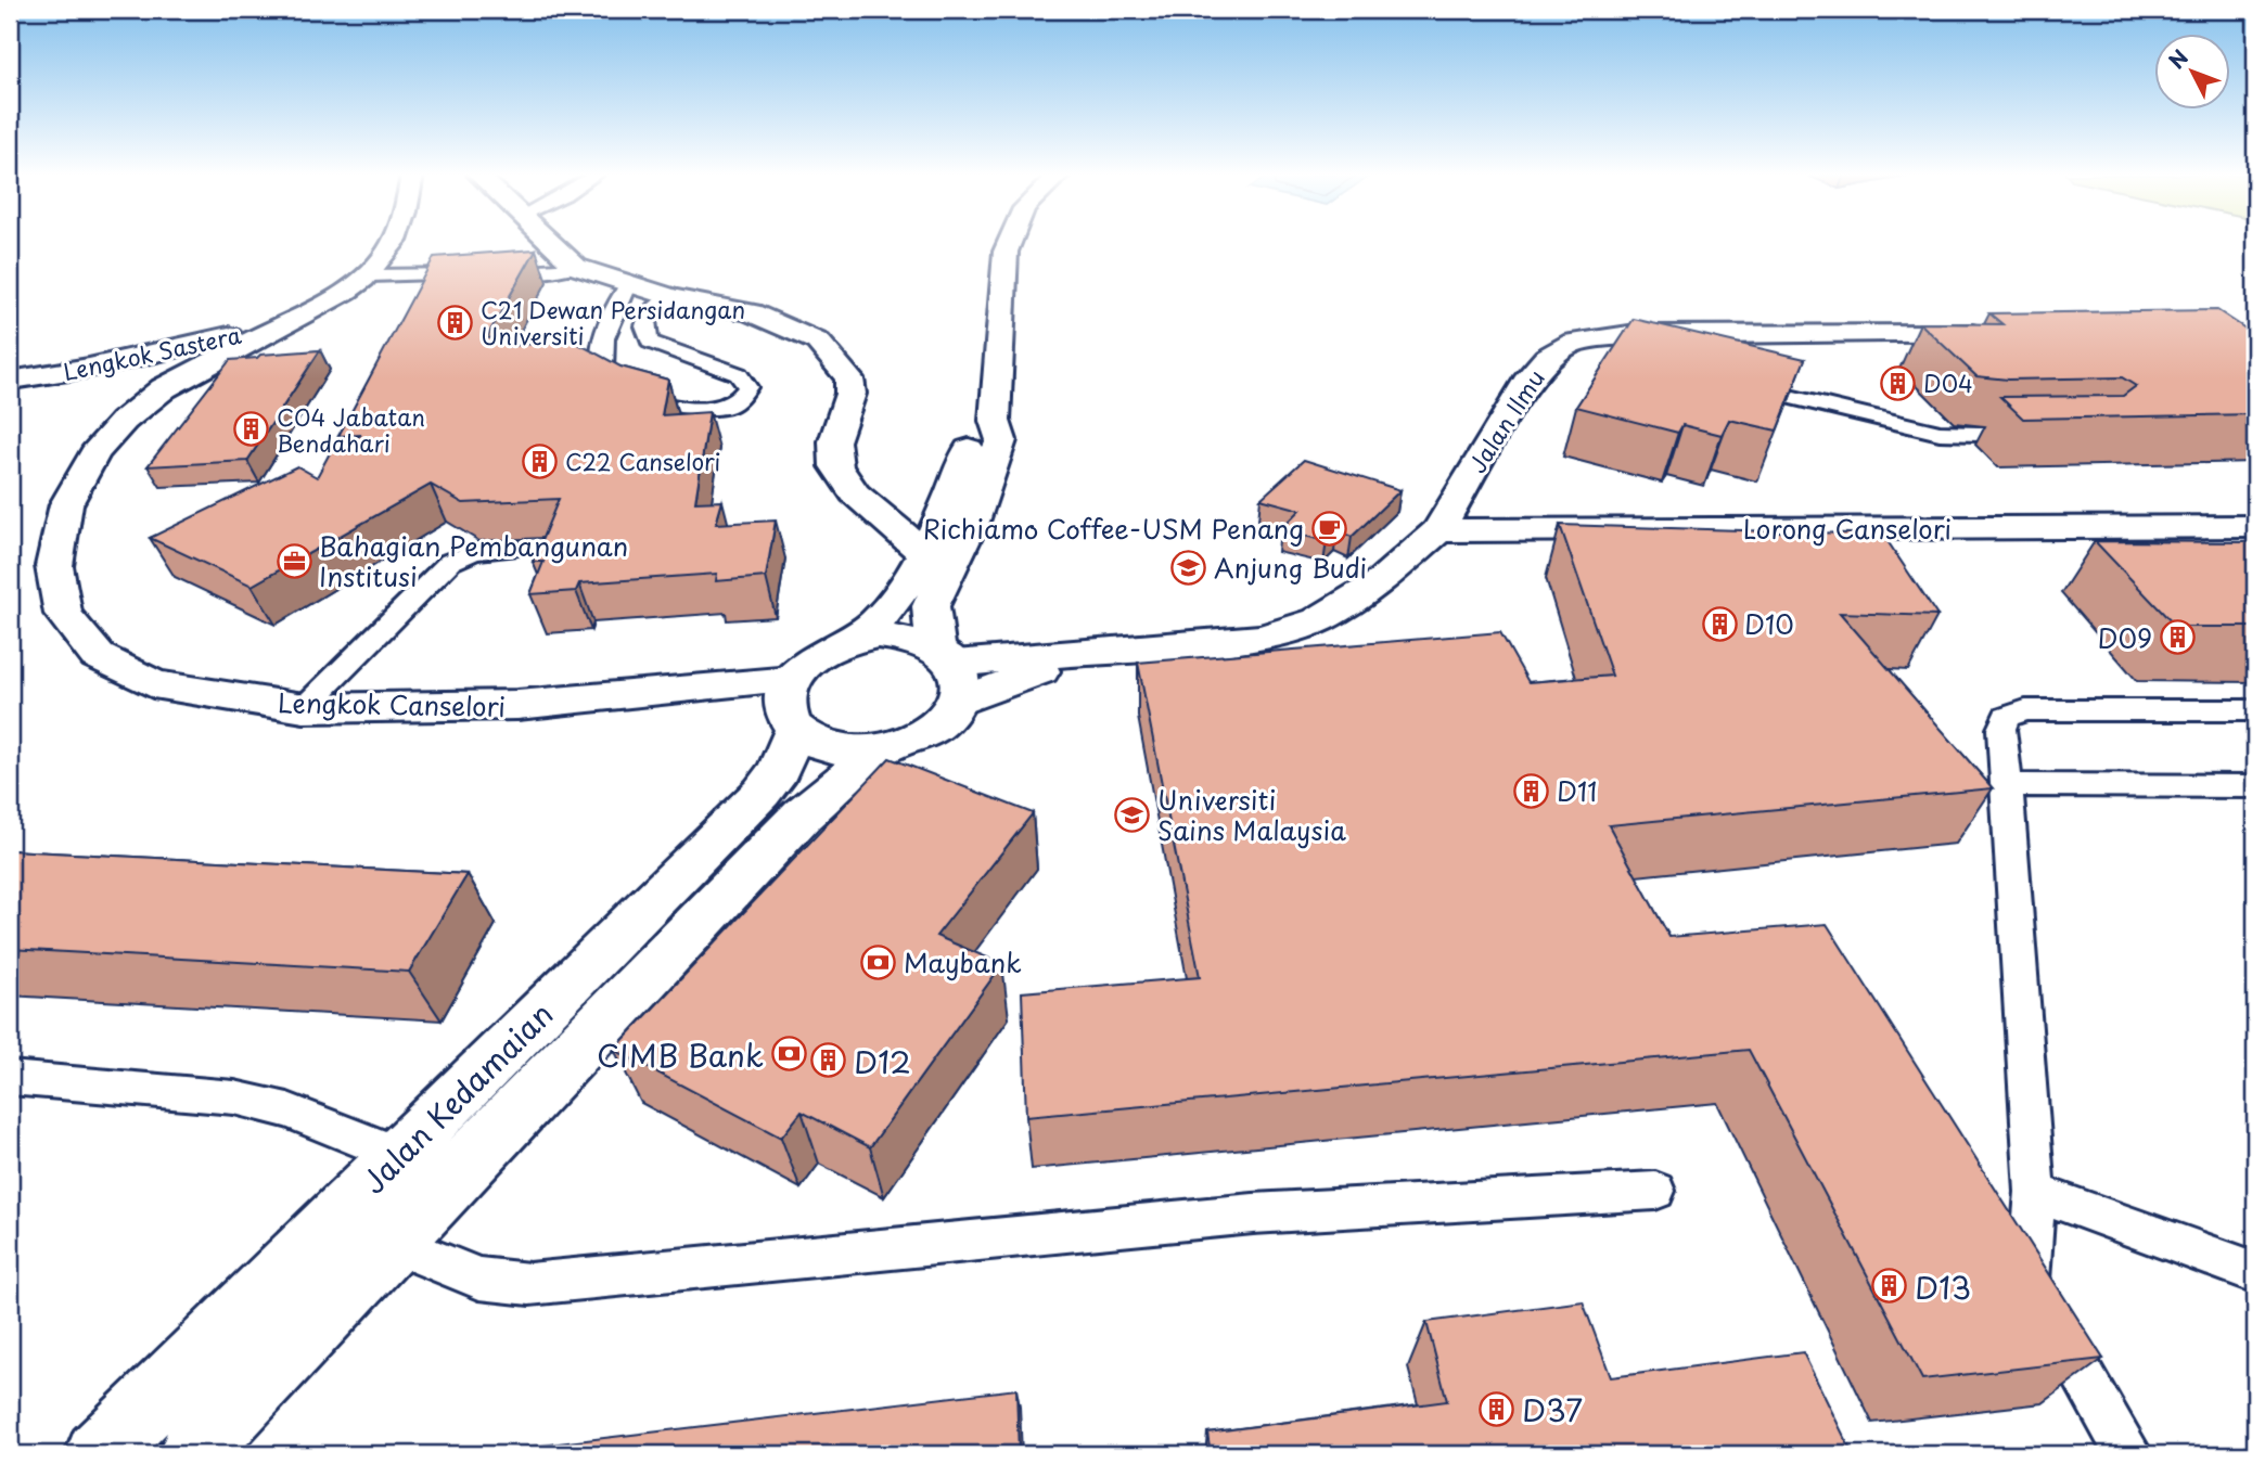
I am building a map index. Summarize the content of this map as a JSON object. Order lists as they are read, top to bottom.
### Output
{
  "streets": {
    "street": [
      "Lengkok Sastera",
      "Jalan Ilmu",
      "Lorong Canselori",
      "Lengkok Canselori",
      "Jalan Kedamaian"
    ]
  },
  "crossings": [
    ["Lengkok Sastera", "Lengkok Canselori"],
    ["Jalan Ilmu", "Lorong Canselori"],
    ["Jalan Ilmu", "Lengkok Canselori"],
    ["Jalan Ilmu", "Jalan Kedamaian"],
    ["Lengkok Canselori", "Jalan Kedamaian"]
  ],
  "places": {
    "building": [
      "C21 Dewan Persidangan Universiti",
      "D04",
      "C04 Jabatan Bendahari",
      "C22 Canselori",
      "D10",
      "D09",
      "D11",
      "D12",
      "D13",
      "D37"
    ],
    "cafe": ["Richiamo Coffee-USM Penang"],
    "office": ["Bahagian Pembangunan Institusi"],
    "school or university": ["Anjung Budi", "Universiti Sains Malaysia"],
    "bank": ["Maybank", "CIMB Bank"]
  },
  "north": "top left"
}
